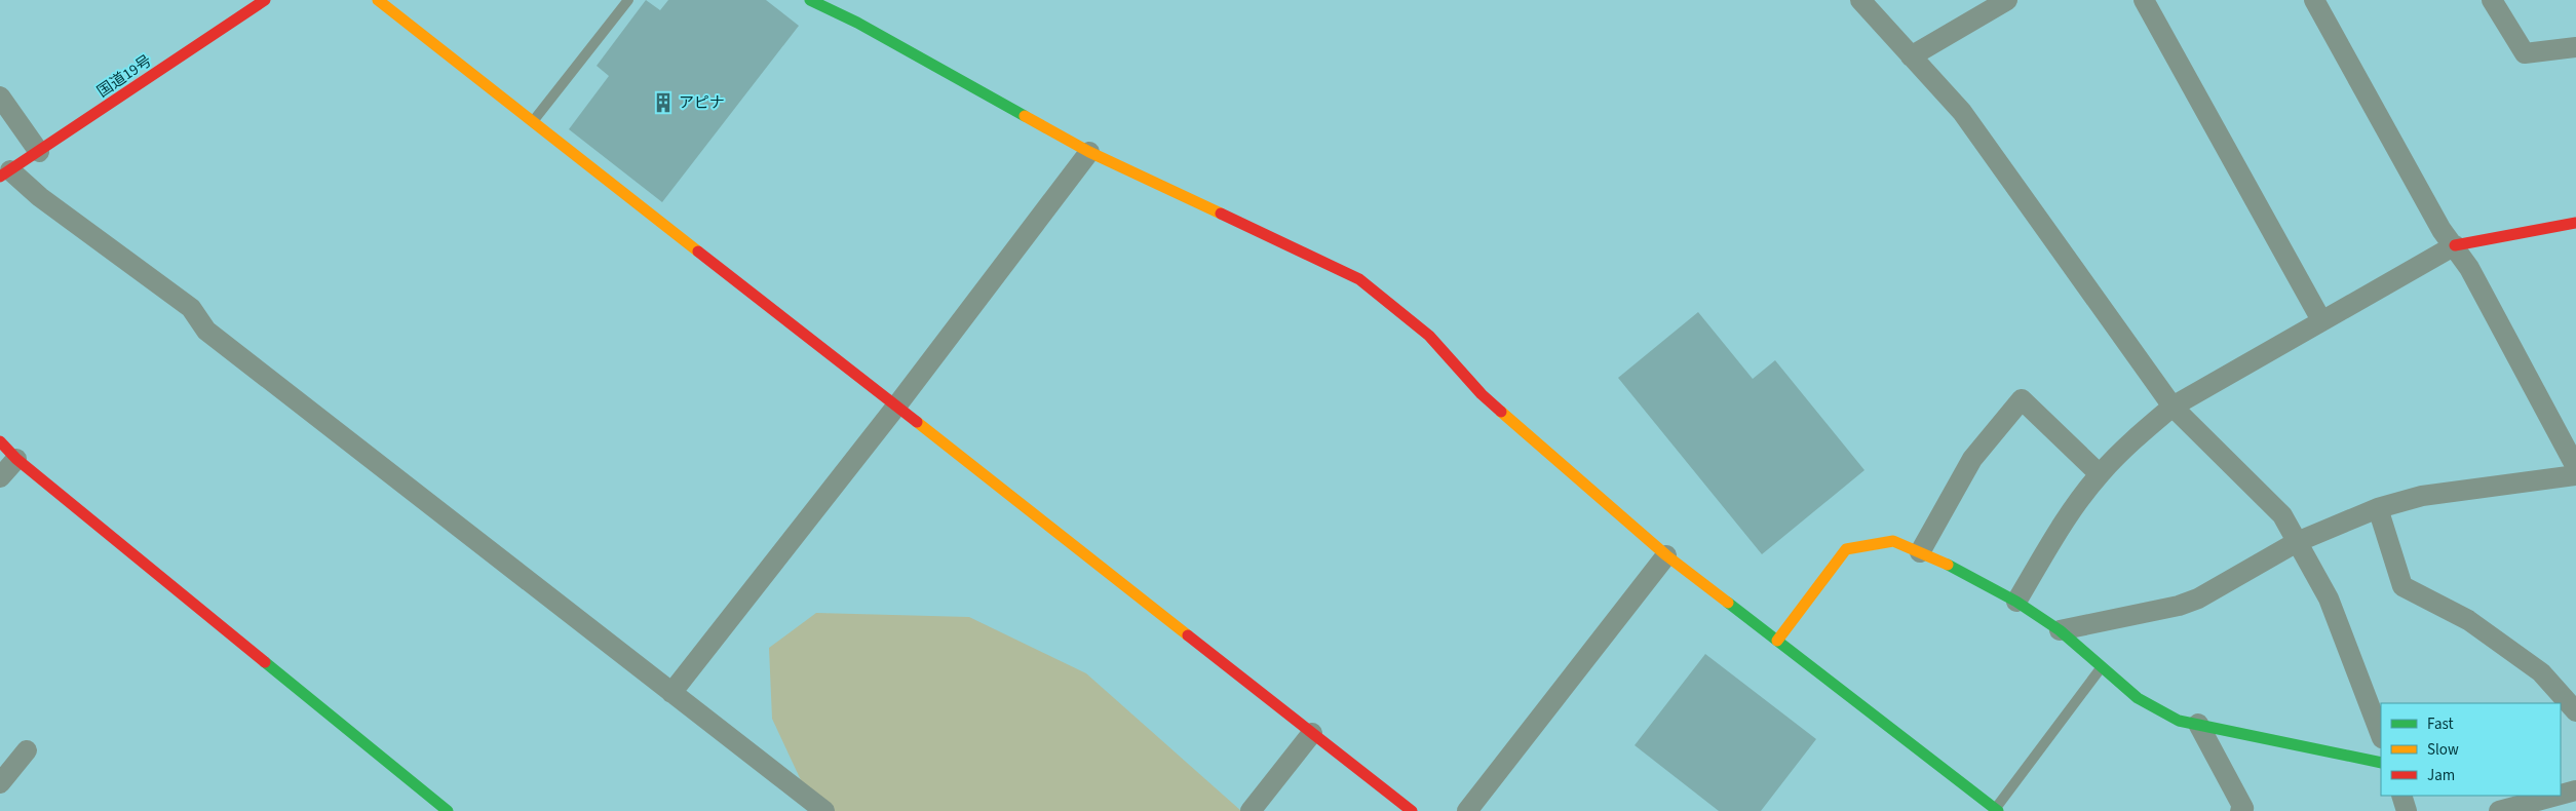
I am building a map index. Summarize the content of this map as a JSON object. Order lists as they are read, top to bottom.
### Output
{
  "streets": {
    "main road": ["国道19号"]
  },
  "places": {
    "building": ["アピナ"]
  },
  "legend": ["Fast", "Slow", "Jam"]
}
